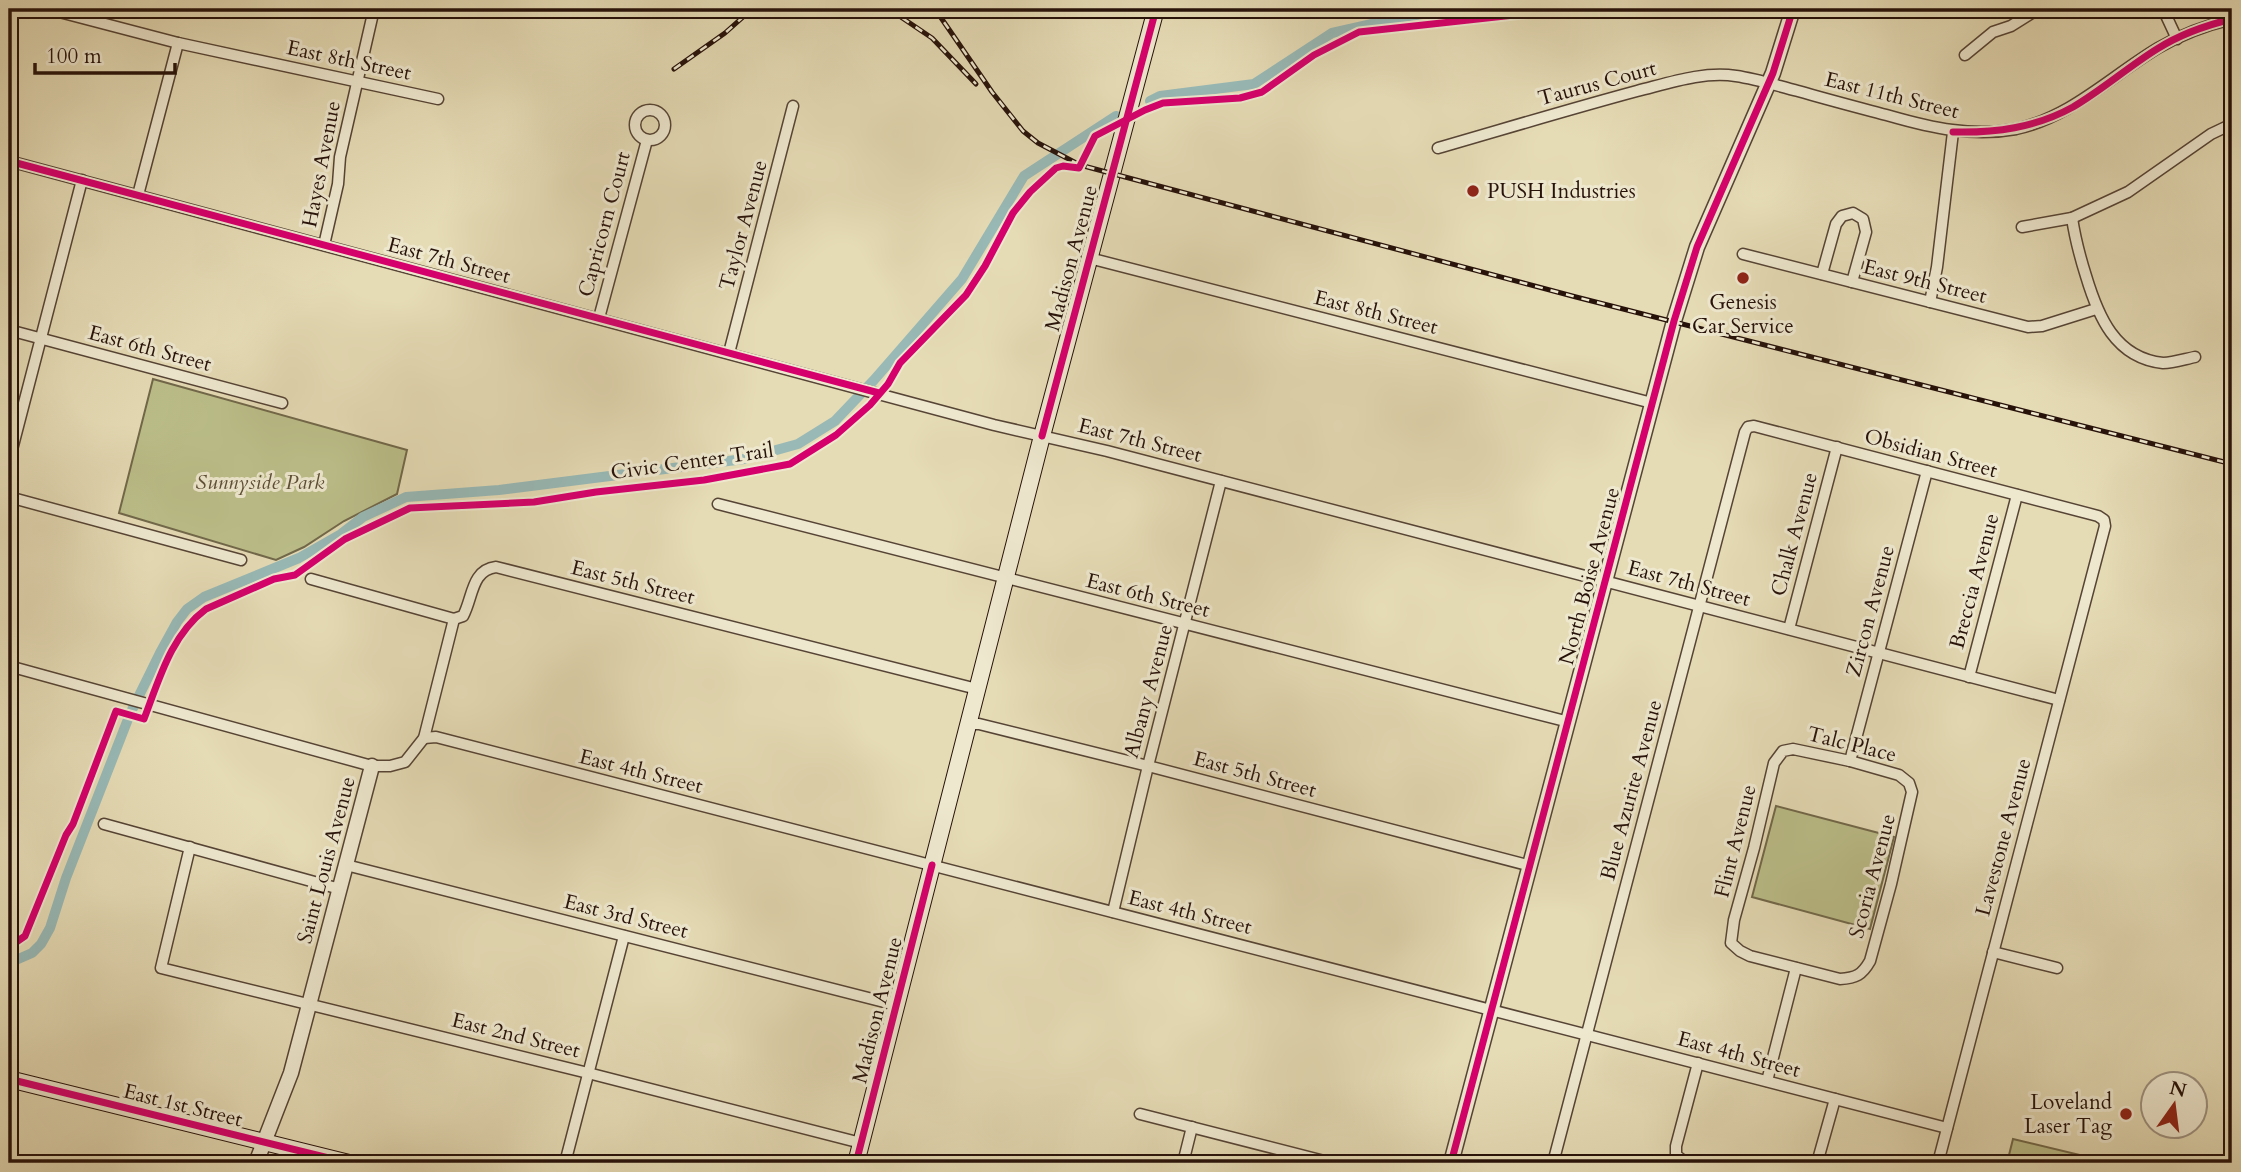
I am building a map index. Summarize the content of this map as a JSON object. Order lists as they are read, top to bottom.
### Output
{
  "streets": {
    "main road": ["Madison Avenue", "East 1st Street"],
    "street": [
      "East 8th Street",
      "Taurus Court",
      "East 11th Street",
      "Hayes Avenue",
      "Capricorn Court",
      "Taylor Avenue",
      "East 7th Street",
      "East 9th Street",
      "East 6th Street",
      "Obsidian Street",
      "Chalk Avenue",
      "North Boise Avenue",
      "Breccia Avenue",
      "East 5th Street",
      "Zircon Avenue",
      "Albany Avenue",
      "Talc Place",
      "East 4th Street",
      "Blue Azurite Avenue",
      "Lavestone Avenue",
      "Flint Avenue",
      "Saint Louis Avenue",
      "Scoria Avenue",
      "East 3rd Street",
      "East 2nd Street"
    ],
    "cycle path": ["Civic Center Trail"]
  },
  "crossings": [
    ["East 8th Street", "Hayes Avenue"],
    ["East 8th Street", "Madison Avenue"],
    ["East 8th Street", "North Boise Avenue"],
    ["Taurus Court", "East 11th Street"],
    ["Taurus Court", "North Boise Avenue"],
    ["East 11th Street", "North Boise Avenue"],
    ["Hayes Avenue", "East 7th Street"],
    ["Capricorn Court", "East 7th Street"],
    ["Taylor Avenue", "East 7th Street"],
    ["Madison Avenue", "East 7th Street"],
    ["Madison Avenue", "East 6th Street"],
    ["Madison Avenue", "East 5th Street"],
    ["Madison Avenue", "East 4th Street"],
    ["Madison Avenue", "East 3rd Street"],
    ["Madison Avenue", "East 2nd Street"],
    ["East 7th Street", "Chalk Avenue"],
    ["East 7th Street", "North Boise Avenue"],
    ["East 7th Street", "Breccia Avenue"],
    ["East 7th Street", "Zircon Avenue"],
    ["East 7th Street", "Albany Avenue"],
    ["East 7th Street", "Blue Azurite Avenue"],
    ["East 7th Street", "Lavestone Avenue"],
    ["East 6th Street", "North Boise Avenue"],
    ["East 6th Street", "Albany Avenue"],
    ["Obsidian Street", "Chalk Avenue"],
    ["Obsidian Street", "Breccia Avenue"],
    ["Obsidian Street", "Zircon Avenue"],
    ["Obsidian Street", "Blue Azurite Avenue"],
    ["Obsidian Street", "Lavestone Avenue"],
    ["North Boise Avenue", "East 5th Street"],
    ["North Boise Avenue", "East 4th Street"],
    ["East 5th Street", "Albany Avenue"],
    ["East 5th Street", "Saint Louis Avenue"],
    ["Zircon Avenue", "Talc Place"],
    ["Albany Avenue", "East 4th Street"],
    ["Talc Place", "Flint Avenue"],
    ["Talc Place", "Scoria Avenue"],
    ["East 4th Street", "Blue Azurite Avenue"],
    ["East 4th Street", "Lavestone Avenue"],
    ["East 4th Street", "Saint Louis Avenue"],
    ["Flint Avenue", "Scoria Avenue"],
    ["Saint Louis Avenue", "East 3rd Street"],
    ["Saint Louis Avenue", "East 2nd Street"],
    ["Saint Louis Avenue", "East 1st Street"]
  ],
  "parks": ["Sunnyside Park"],
  "places": ["PUSH Industries", "Genesis Car Service", "Loveland Laser Tag"],
  "scale_bar": "100 m",
  "north": "top"
}
